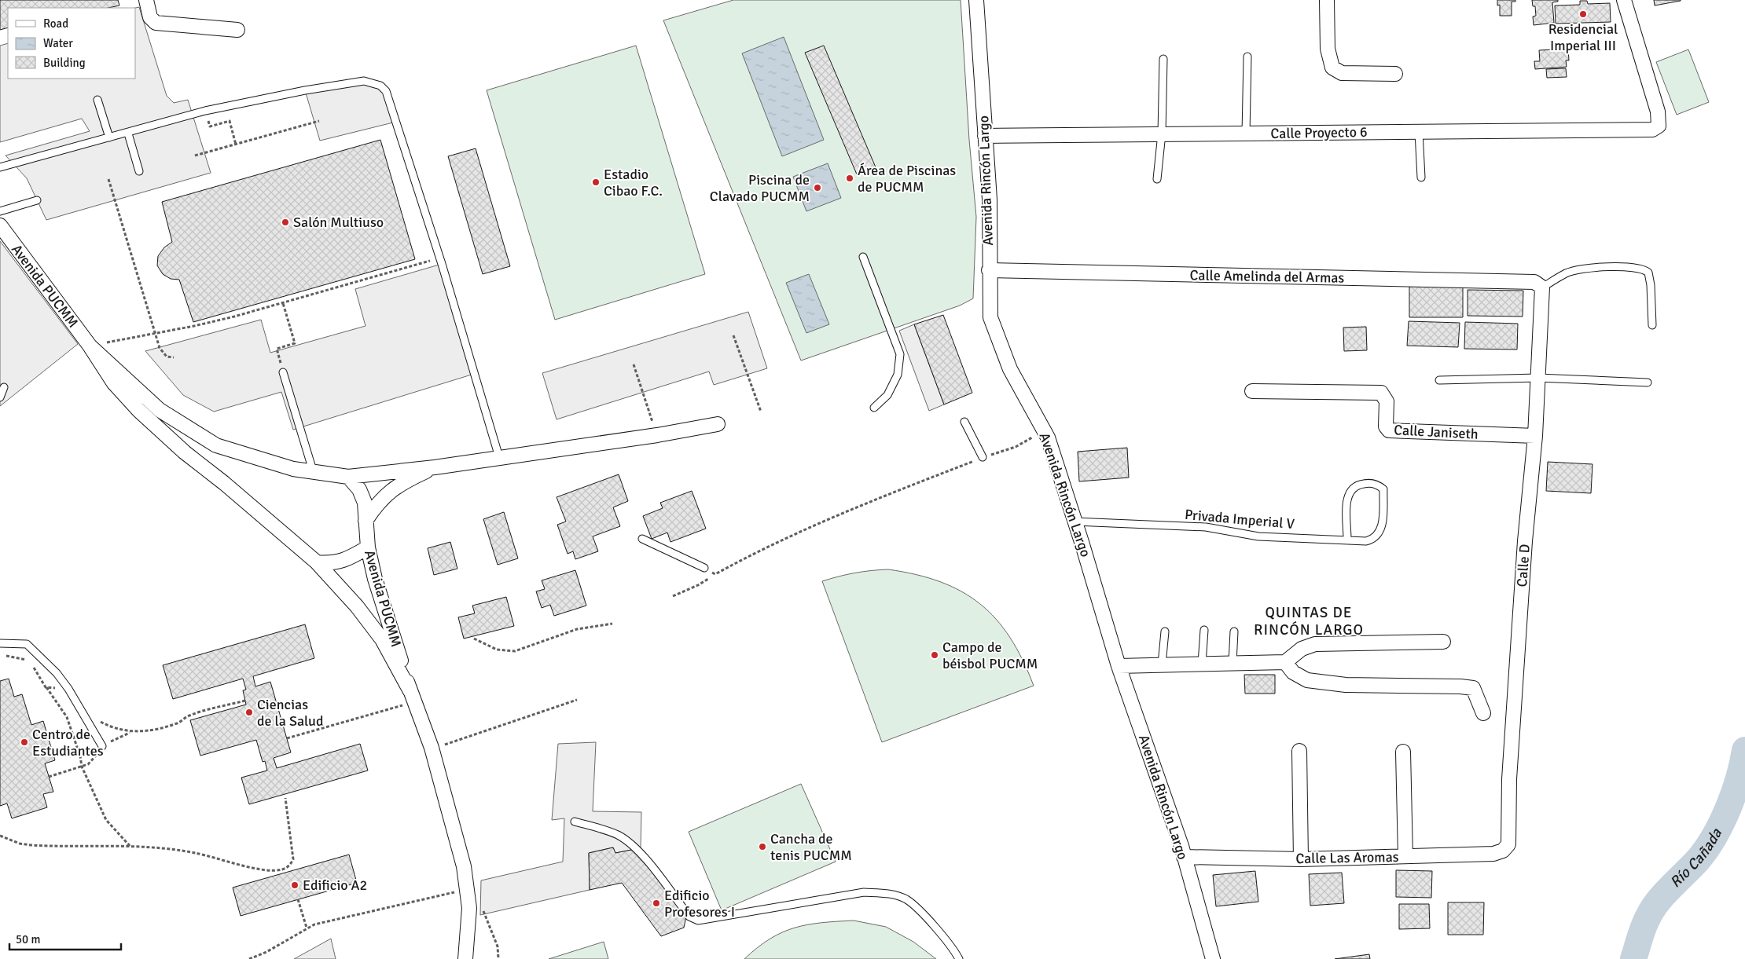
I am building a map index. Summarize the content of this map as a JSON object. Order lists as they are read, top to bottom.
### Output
{
  "streets": {
    "street": [
      "Calle Proyecto 6",
      "Avenida Rincón Largo",
      "Calle Amelinda del Armas",
      "Avenida PUCMM",
      "Calle Janiseth",
      "Calle D",
      "Calle Las Aromas"
    ],
    "lane": ["Privada Imperial V"]
  },
  "crossings": [
    ["Calle Proyecto 6", "Avenida Rincón Largo"],
    ["Avenida Rincón Largo", "Calle Amelinda del Armas"],
    ["Avenida Rincón Largo", "Privada Imperial V"],
    ["Avenida Rincón Largo", "Calle Las Aromas"],
    ["Calle Amelinda del Armas", "Calle D"],
    ["Calle Janiseth", "Calle D"],
    ["Calle D", "Calle Las Aromas"]
  ],
  "districts": ["QUINTAS DE RINCÓN LARGO"],
  "water": ["Río Cañada"],
  "places": [
    "Residencial Imperial III",
    "Área de Piscinas de PUCMM",
    "Estadio Cibao F.C.",
    "Piscina de Clavado PUCMM",
    "Salón Multiuso",
    "Campo de béisbol PUCMM",
    "Ciencias de la Salud",
    "Centro de Estudiantes",
    "Cancha de tenis PUCMM",
    "Edificio A2",
    "Edificio Profesores I"
  ],
  "legend": ["Road", "Water", "Building"],
  "scale_bar": "50 m"
}
